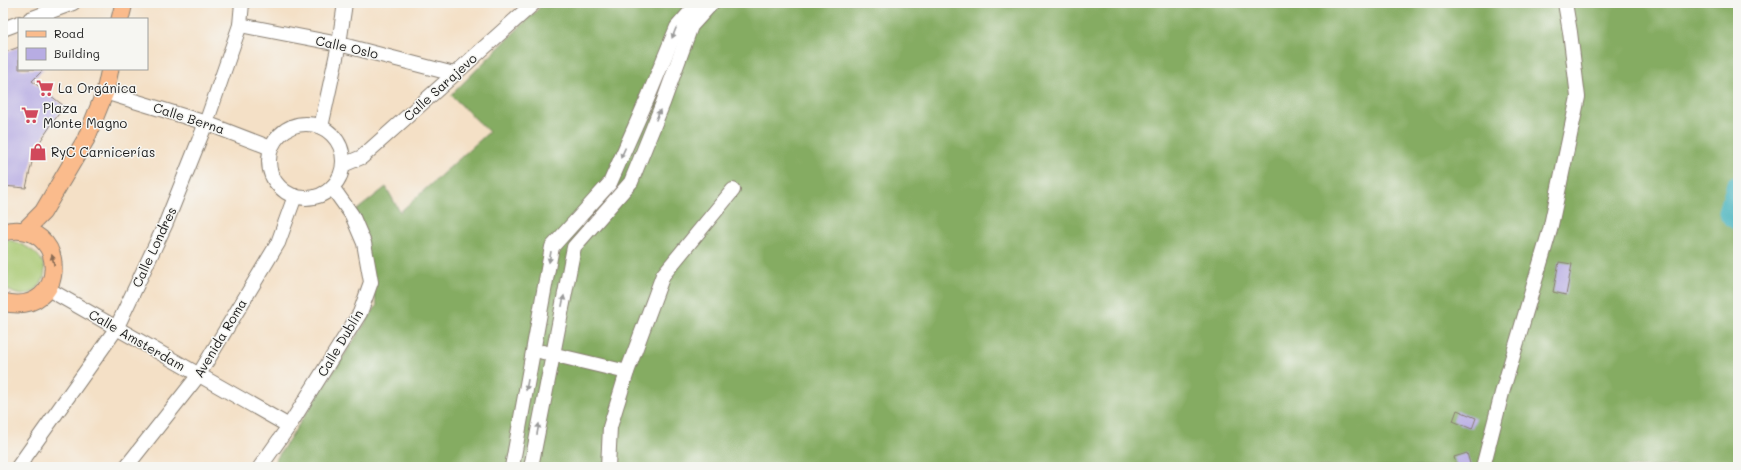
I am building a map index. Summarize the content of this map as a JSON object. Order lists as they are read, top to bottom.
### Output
{
  "streets": {
    "street": [
      "Calle Oslo",
      "Calle Sarajevo",
      "Calle Berna",
      "Calle Londres",
      "Avenida Roma",
      "Calle Amsterdam",
      "Calle Dublín"
    ]
  },
  "crossings": [
    ["Calle Oslo", "Calle Sarajevo"],
    ["Calle Oslo", "Calle Londres"],
    ["Calle Sarajevo", "Calle Berna"],
    ["Calle Sarajevo", "Avenida Roma"],
    ["Calle Sarajevo", "Calle Dublín"],
    ["Calle Berna", "Calle Londres"],
    ["Calle Berna", "Avenida Roma"],
    ["Calle Berna", "Calle Dublín"],
    ["Calle Londres", "Calle Amsterdam"],
    ["Avenida Roma", "Calle Amsterdam"],
    ["Avenida Roma", "Calle Dublín"],
    ["Calle Amsterdam", "Calle Dublín"]
  ],
  "places": {
    "supermarket": ["La Orgánica", "Plaza Monte Magno"],
    "shop": ["RyC Carnicerías"]
  },
  "legend": ["Road", "Building"]
}
